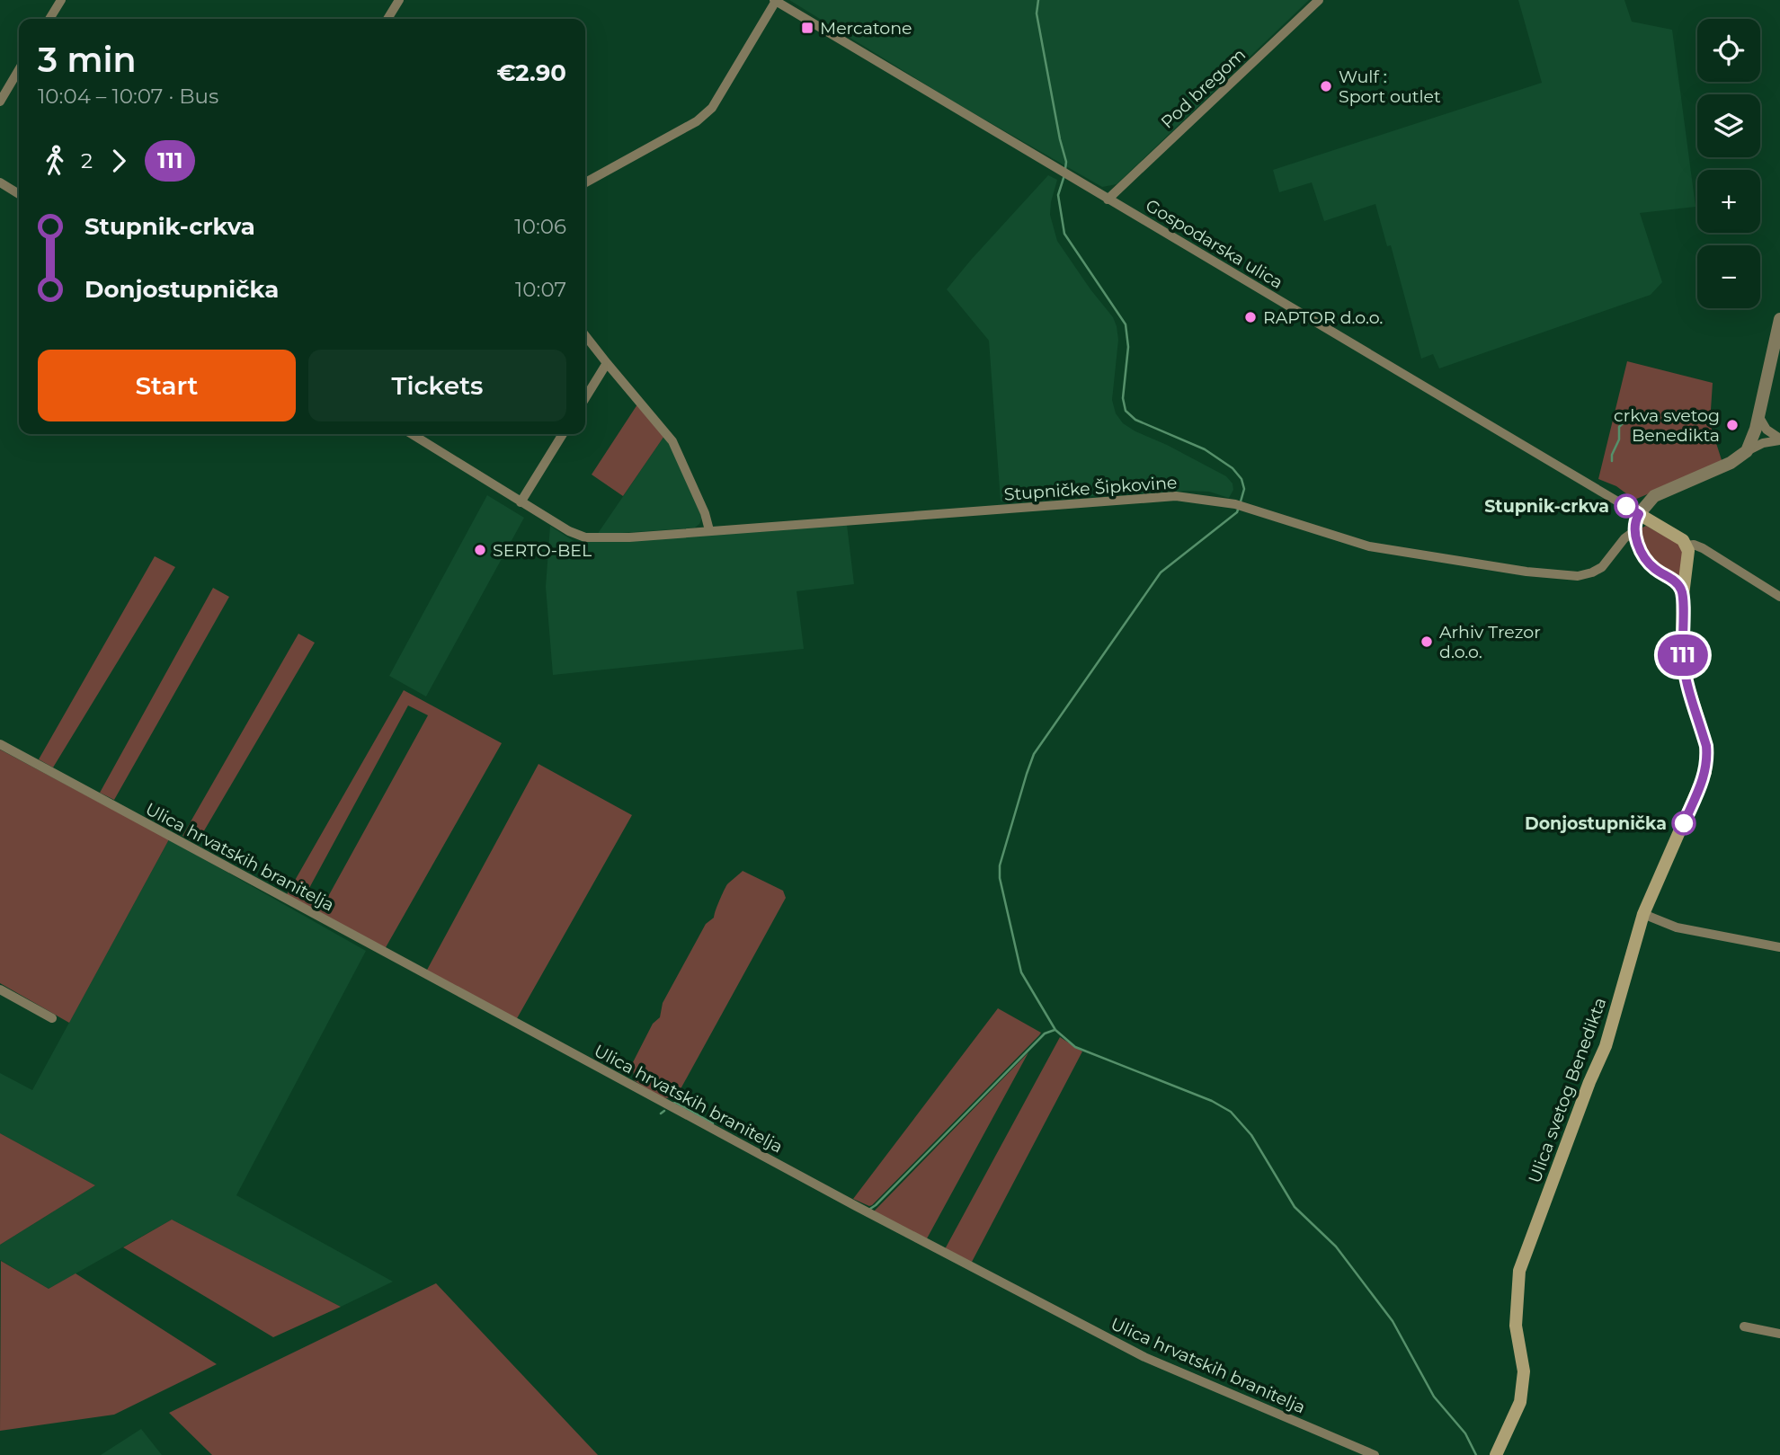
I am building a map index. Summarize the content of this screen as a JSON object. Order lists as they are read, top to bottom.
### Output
{
  "streets": {
    "main road": ["Ulica svetog Benedikta"],
    "street": [
      "Pod bregom",
      "Gospodarska ulica",
      "Stupničke Šipkovine",
      "Ulica hrvatskih branitelja"
    ]
  },
  "crossings": [
    ["Pod bregom", "Gospodarska ulica"]
  ],
  "places": {
    "transit": ["Mercatone"],
    "other": [
      "Wulf : Sport outlet",
      "RAPTOR d.o.o.",
      "crkva svetog Benedikta",
      "Stupnik-crkva",
      "SERTO-BEL",
      "Arhiv Trezor d.o.o.",
      "Donjostupnička"
    ]
  },
  "lines": ["bus line 111"],
  "page": {
    "on_map": "111",
    "map_buttons": ["+", "−"],
    "heading": ["3 min", "10:04 – 10:07 · Bus", "€2.90"],
    "legs": ["2", "111"],
    "list": [
      {
        "name": "Stupnik-crkva",
        "value": "10:06"
      },
      {
        "name": "Donjostupnička",
        "value": "10:07"
      }
    ],
    "buttons": ["Start", "Tickets"]
  }
}
